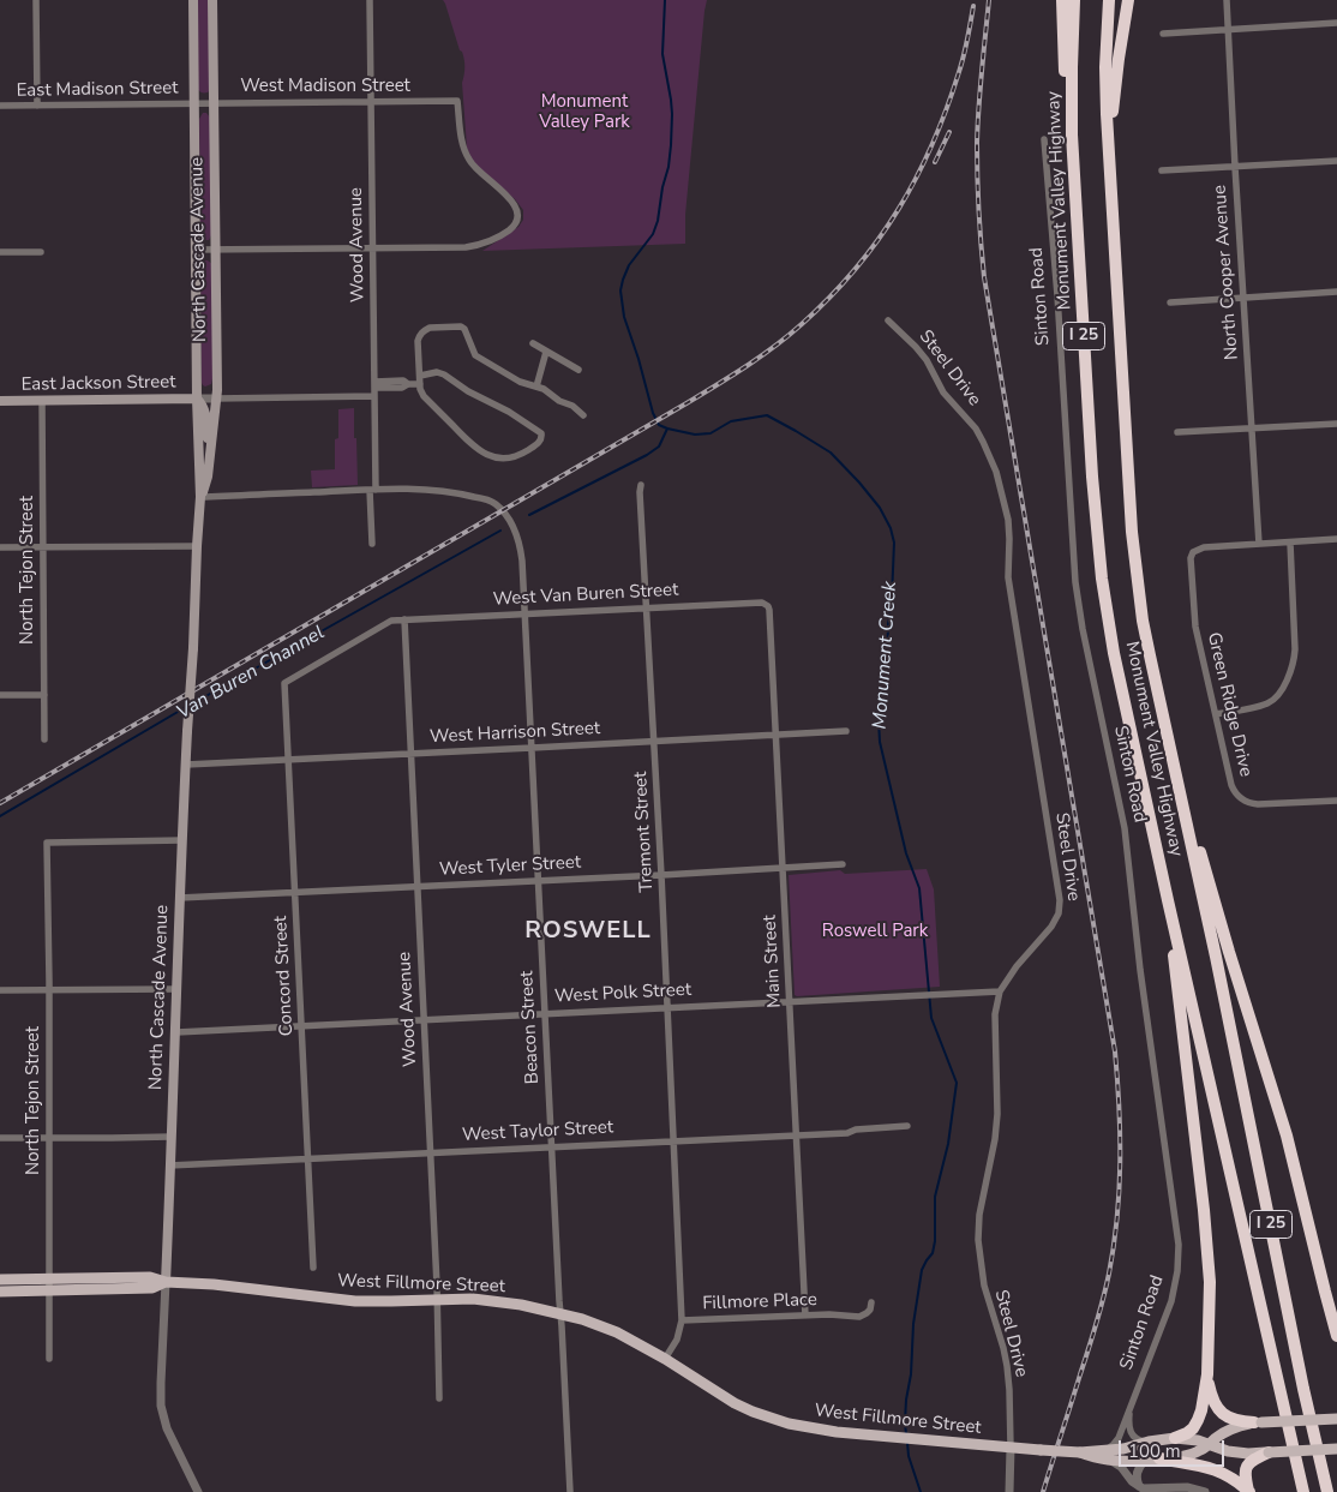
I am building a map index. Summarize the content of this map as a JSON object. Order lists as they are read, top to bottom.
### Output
{
  "streets": {
    "highway": ["Monument Valley Highway", "I 25"],
    "main road": ["North Cascade Avenue", "East Jackson Street", "West Fillmore Street"],
    "street": [
      "West Madison Street",
      "East Madison Street",
      "Wood Avenue",
      "North Cooper Avenue",
      "Sinton Road",
      "Steel Drive",
      "North Tejon Street",
      "West Van Buren Street",
      "Green Ridge Drive",
      "West Harrison Street",
      "Tremont Street",
      "West Tyler Street",
      "Main Street",
      "Concord Street",
      "West Polk Street",
      "Beacon Street",
      "West Taylor Street",
      "Fillmore Place"
    ]
  },
  "crossings": [
    ["West Madison Street", "East Madison Street"],
    ["West Madison Street", "Wood Avenue"],
    ["West Madison Street", "North Cascade Avenue"],
    ["East Madison Street", "North Cascade Avenue"],
    ["Wood Avenue", "West Van Buren Street"],
    ["Wood Avenue", "West Harrison Street"],
    ["Wood Avenue", "West Tyler Street"],
    ["Wood Avenue", "West Polk Street"],
    ["Wood Avenue", "Beacon Street"],
    ["Wood Avenue", "West Taylor Street"],
    ["Wood Avenue", "West Fillmore Street"],
    ["North Cascade Avenue", "East Jackson Street"],
    ["North Cascade Avenue", "North Tejon Street"],
    ["North Cascade Avenue", "West Harrison Street"],
    ["North Cascade Avenue", "West Tyler Street"],
    ["North Cascade Avenue", "West Polk Street"],
    ["North Cascade Avenue", "West Taylor Street"],
    ["North Cascade Avenue", "West Fillmore Street"],
    ["North Cooper Avenue", "Green Ridge Drive"],
    ["Sinton Road", "West Fillmore Street"],
    ["Steel Drive", "West Polk Street"],
    ["Steel Drive", "West Fillmore Street"],
    ["East Jackson Street", "North Tejon Street"],
    ["North Tejon Street", "West Fillmore Street"],
    ["West Van Buren Street", "Tremont Street"],
    ["West Van Buren Street", "Main Street"],
    ["West Van Buren Street", "Concord Street"],
    ["West Van Buren Street", "Beacon Street"],
    ["West Harrison Street", "Tremont Street"],
    ["West Harrison Street", "Main Street"],
    ["West Harrison Street", "Concord Street"],
    ["West Harrison Street", "Beacon Street"],
    ["Tremont Street", "West Tyler Street"],
    ["Tremont Street", "West Polk Street"],
    ["Tremont Street", "West Taylor Street"],
    ["Tremont Street", "Fillmore Place"],
    ["West Tyler Street", "Main Street"],
    ["West Tyler Street", "Concord Street"],
    ["West Tyler Street", "Beacon Street"],
    ["Main Street", "West Polk Street"],
    ["Main Street", "West Taylor Street"],
    ["Main Street", "Fillmore Place"],
    ["Concord Street", "West Polk Street"],
    ["Concord Street", "West Taylor Street"],
    ["West Polk Street", "Beacon Street"],
    ["Beacon Street", "West Taylor Street"],
    ["Beacon Street", "West Fillmore Street"],
    ["West Fillmore Street", "Fillmore Place"]
  ],
  "districts": ["ROSWELL"],
  "water": ["Monument Creek", "Van Buren Channel"],
  "parks": ["Monument Valley Park", "Roswell Park"],
  "scale_bar": "100 m"
}
